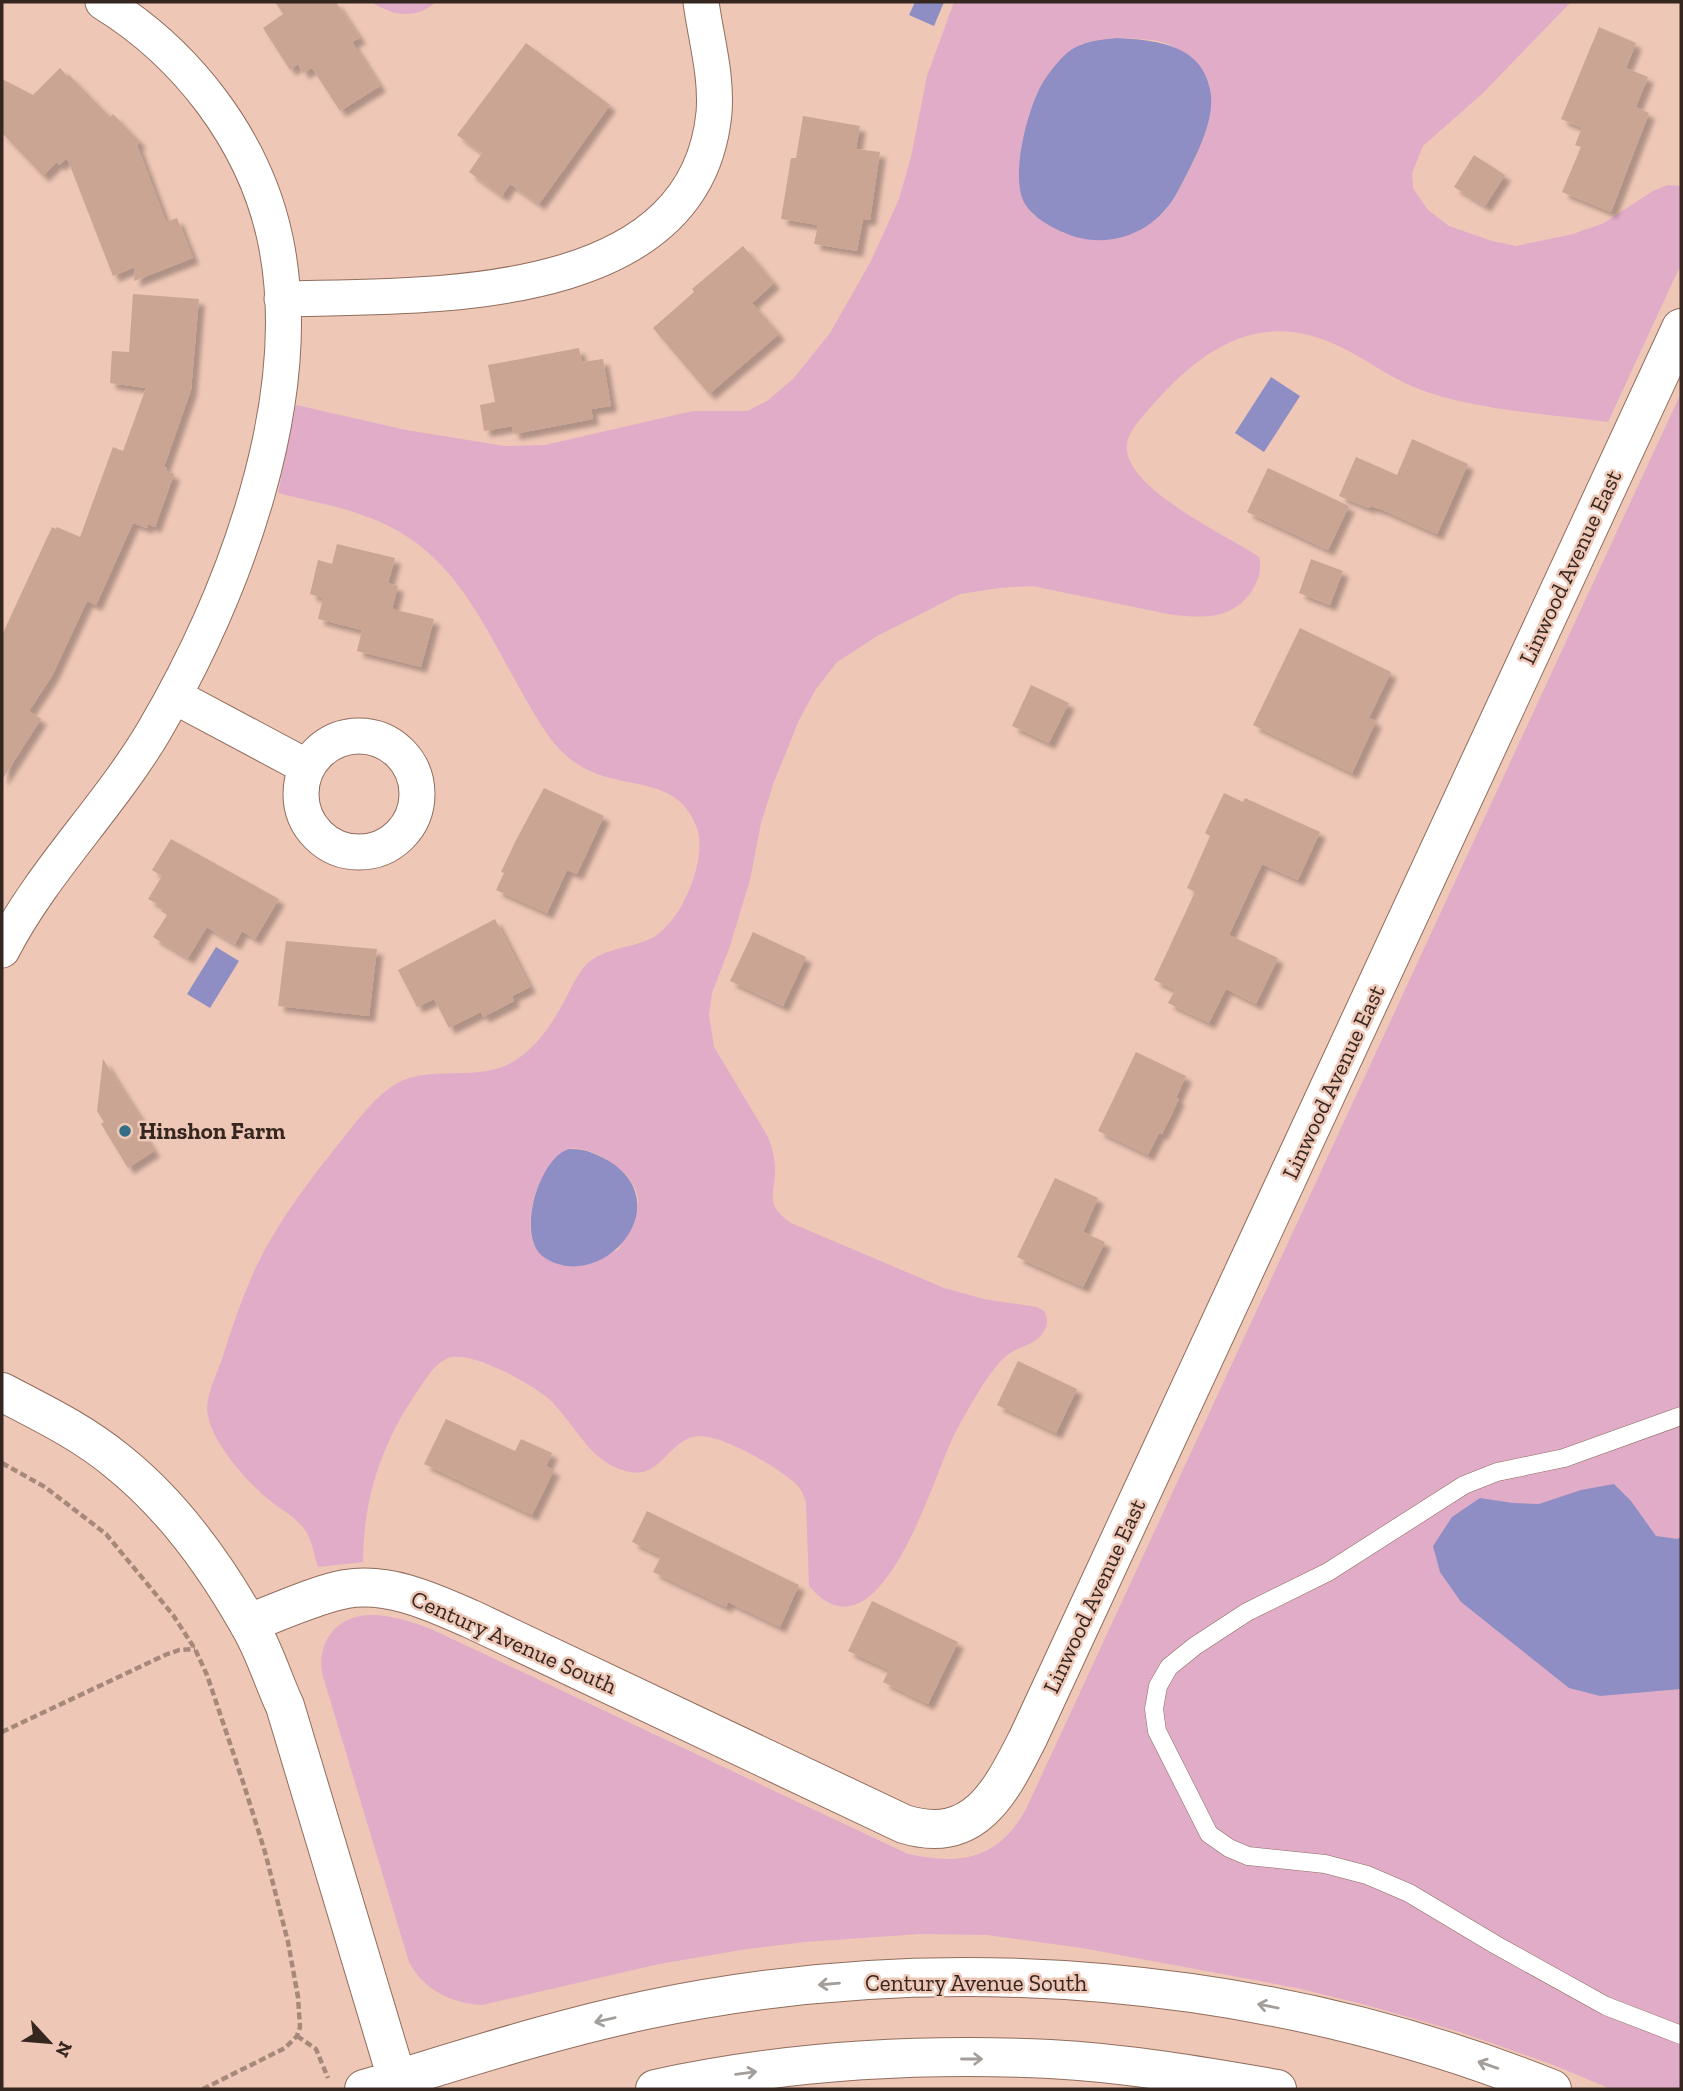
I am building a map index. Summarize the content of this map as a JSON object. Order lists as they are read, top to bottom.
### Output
{
  "streets": {
    "street": ["Linwood Avenue East", "Century Avenue South"]
  },
  "crossings": [
    ["Linwood Avenue East", "Century Avenue South"]
  ],
  "places": ["Hinshon Farm"],
  "north": "bottom right"
}
